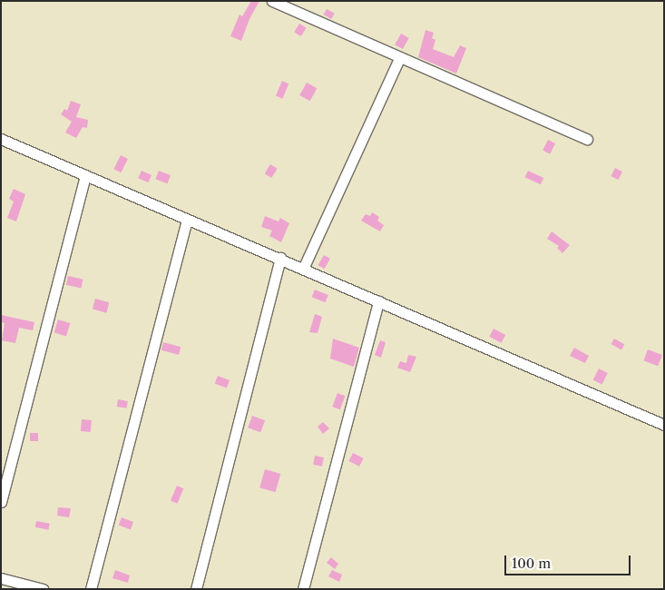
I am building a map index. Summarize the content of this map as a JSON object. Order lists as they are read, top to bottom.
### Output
{
  "scale_bar": "100 m"
}
